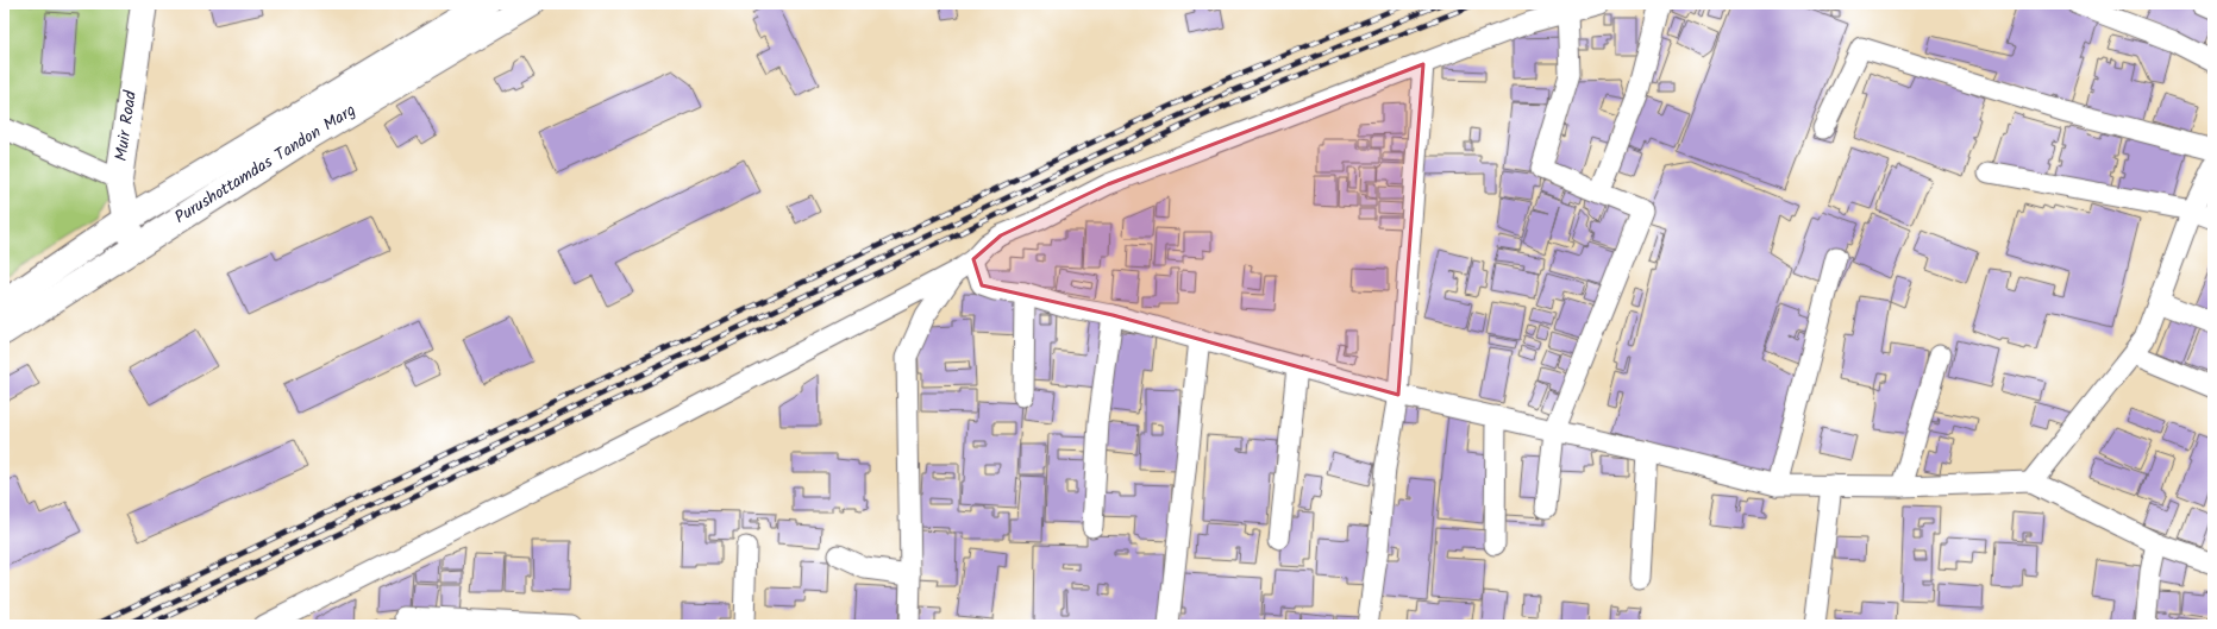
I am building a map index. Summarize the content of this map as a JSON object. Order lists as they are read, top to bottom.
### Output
{
  "streets": {
    "main road": ["Muir Road", "Purushottamdas Tandon Marg"]
  },
  "crossings": [
    ["Muir Road", "Purushottamdas Tandon Marg"]
  ]
}
